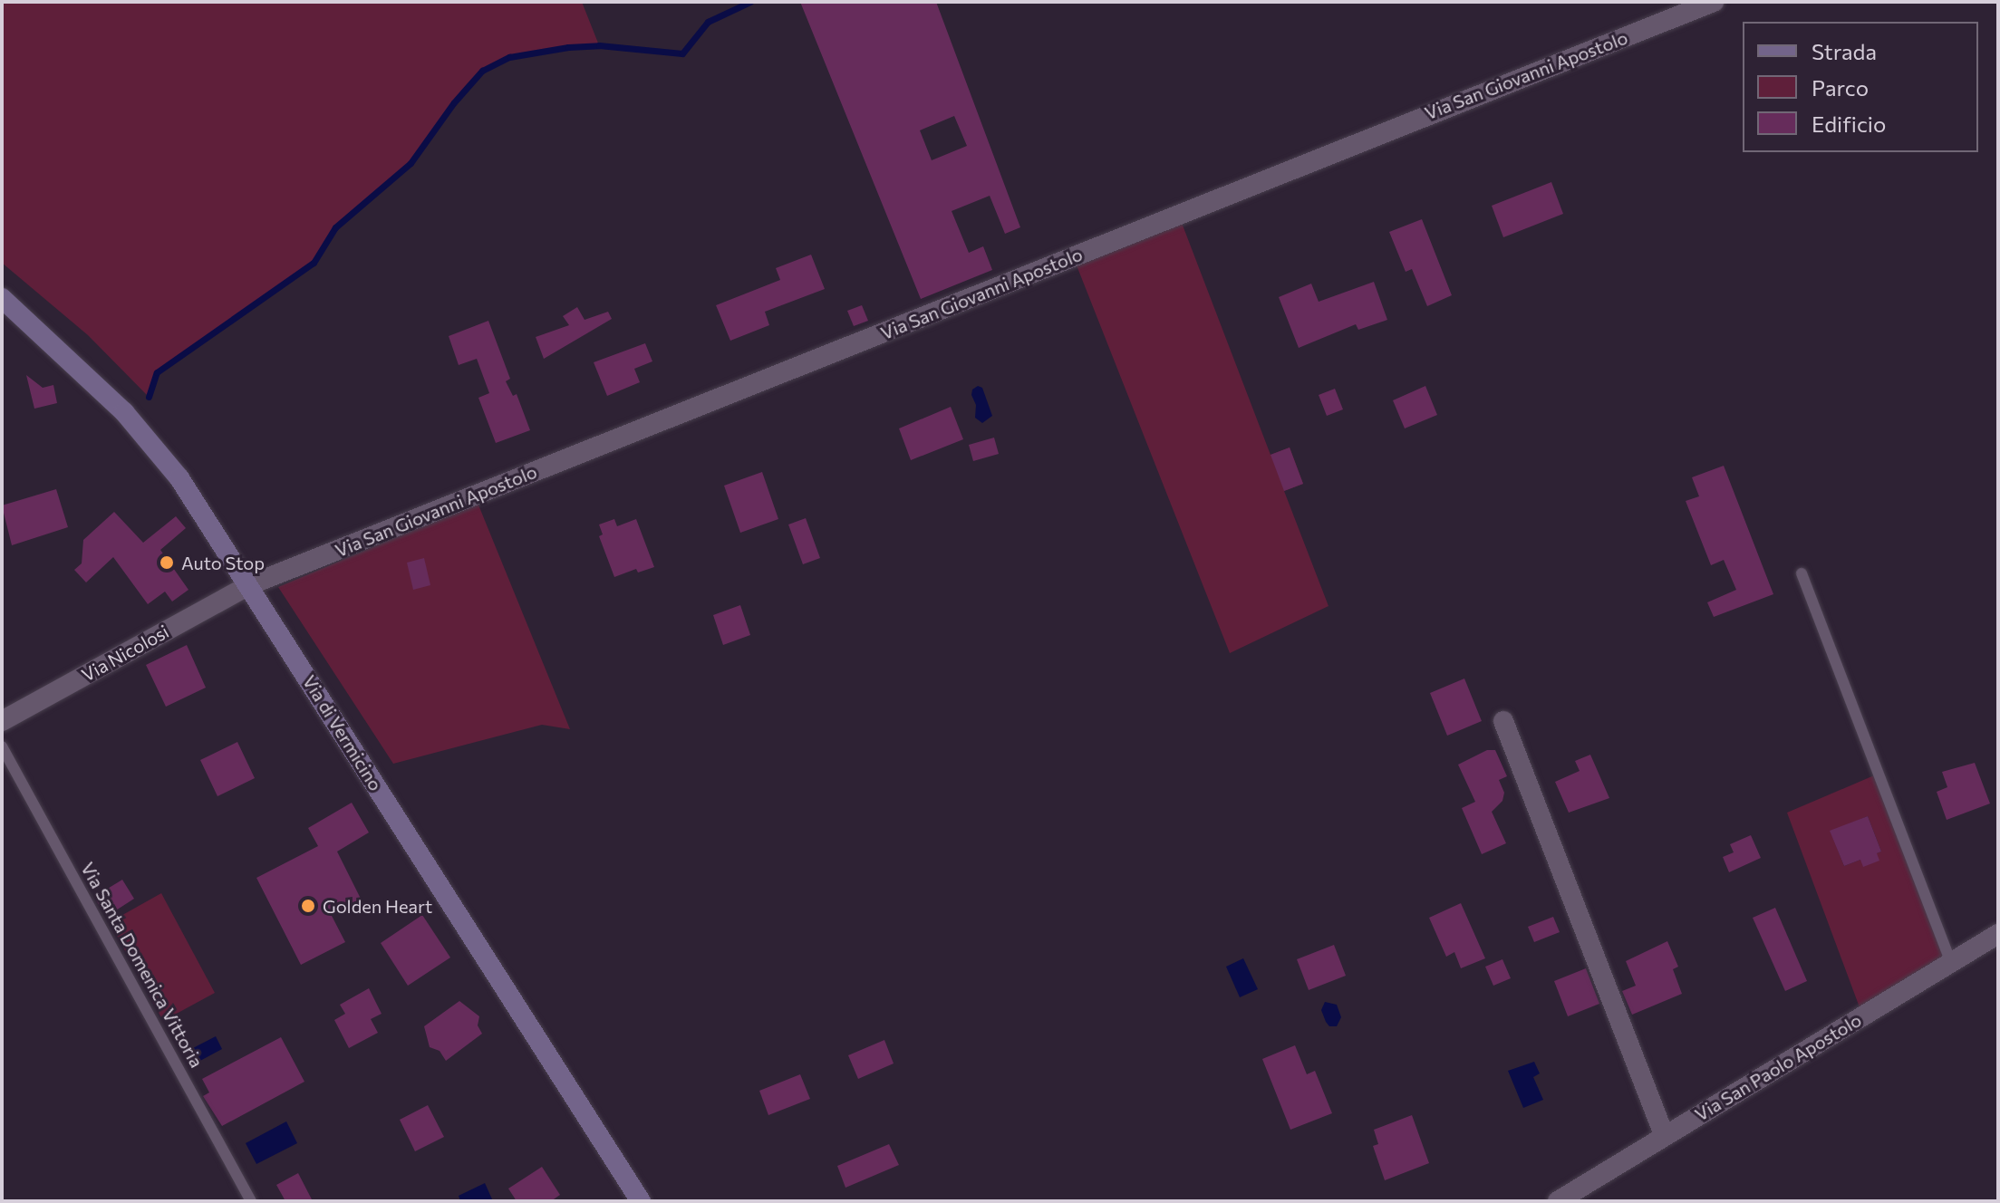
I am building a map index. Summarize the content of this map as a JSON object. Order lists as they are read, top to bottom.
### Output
{
  "streets": {
    "main road": ["Via di Vermicino"],
    "street": ["Via San Giovanni Apostolo", "Via Nicolosi", "Via San Paolo Apostolo"],
    "lane": ["Via Santa Domenica Vittoria"]
  },
  "crossings": [
    ["Via San Giovanni Apostolo", "Via Nicolosi"],
    ["Via San Giovanni Apostolo", "Via di Vermicino"],
    ["Via Nicolosi", "Via di Vermicino"]
  ],
  "places": ["Auto Stop", "Golden Heart"],
  "legend": ["Strada", "Parco", "Edificio"]
}
